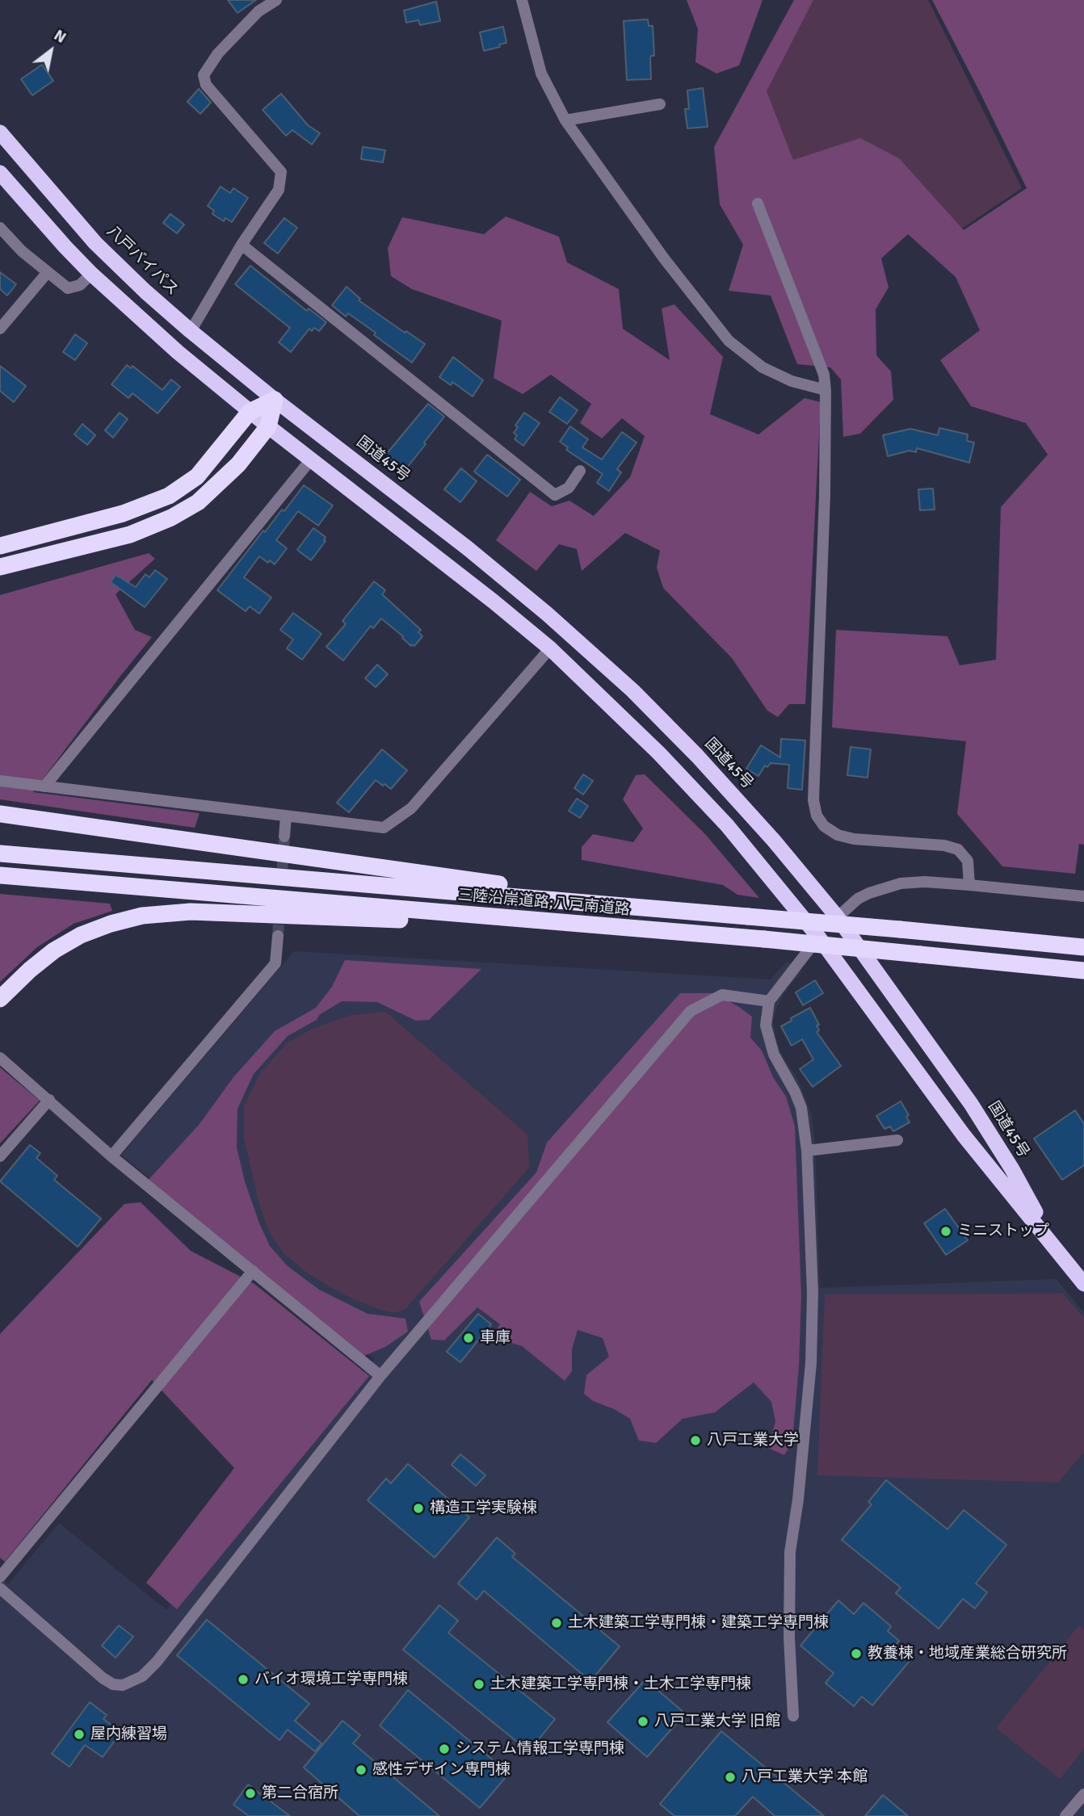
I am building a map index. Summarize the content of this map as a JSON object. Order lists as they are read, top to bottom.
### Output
{
  "streets": {
    "highway": ["八戸バイパス", "国道45号", "三陸沿岸道路;八戸南道路"]
  },
  "crossings": [
    ["八戸バイパス", "国道45号"]
  ],
  "places": [
    "ミニストップ",
    "車庫",
    "八戸工業大学",
    "構造工学実験棟",
    "土木建築工学専門棟・建築工学専門棟",
    "教養棟・地域産業総合研究所",
    "バイオ環境工学専門棟",
    "土木建築工学専門棟・土木工学専門棟",
    "八戸工業大学 旧館",
    "屋内練習場",
    "システム情報工学専門棟",
    "感性デザイン専門棟",
    "八戸工業大学 本館",
    "第二合宿所"
  ],
  "north": "top right"
}
